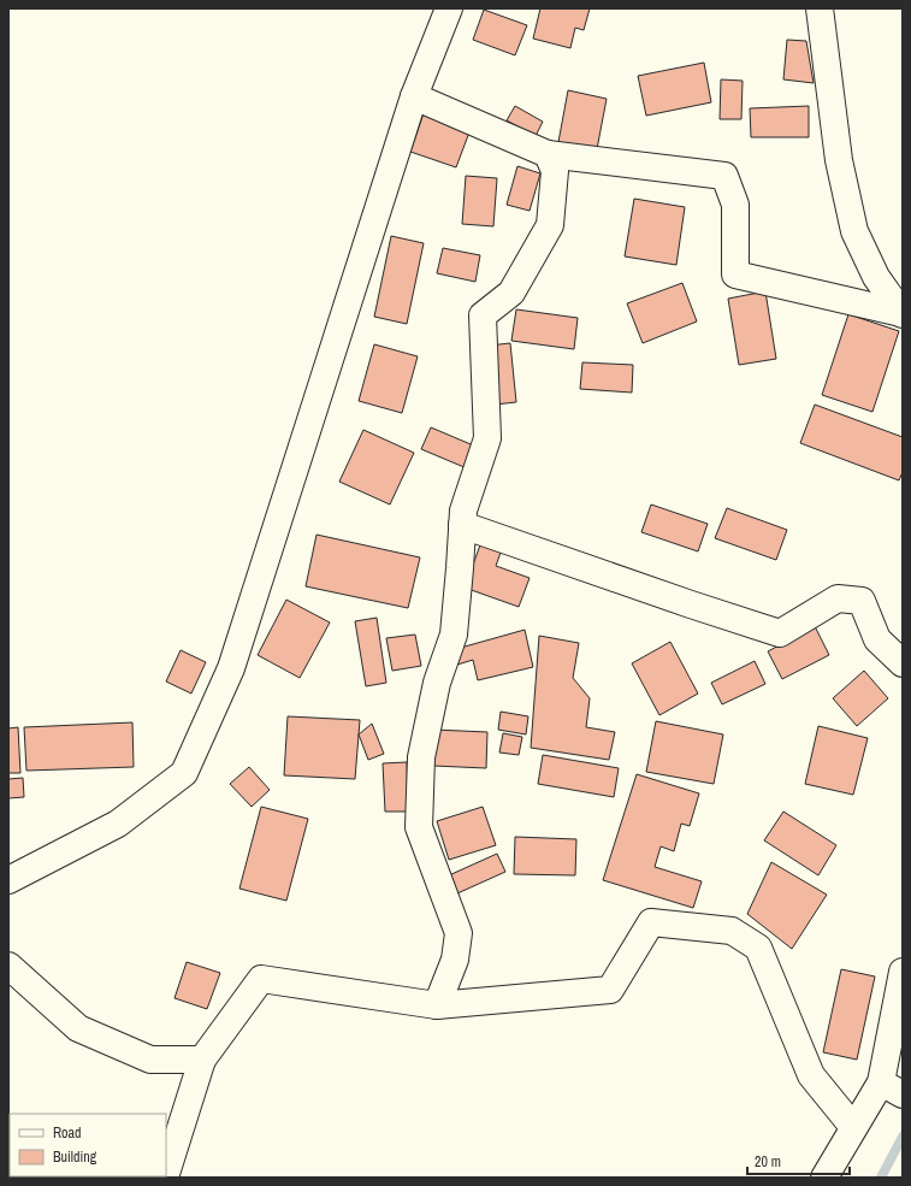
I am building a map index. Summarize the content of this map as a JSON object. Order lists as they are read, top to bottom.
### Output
{
  "legend": ["Road", "Building"],
  "scale_bar": "20 m"
}
